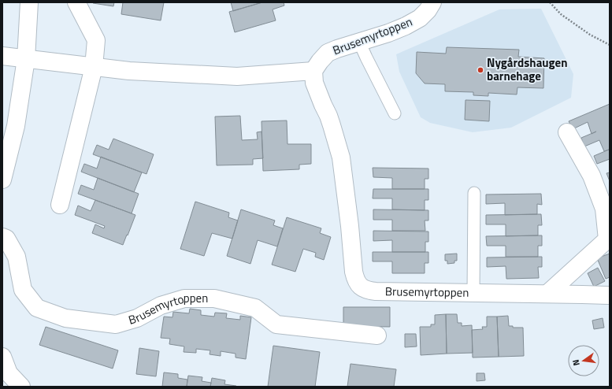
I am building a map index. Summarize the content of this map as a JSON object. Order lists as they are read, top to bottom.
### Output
{
  "streets": {
    "street": ["Brusemyrtoppen"]
  },
  "places": ["Nygårdshaugen barnehage"],
  "north": "left"
}
